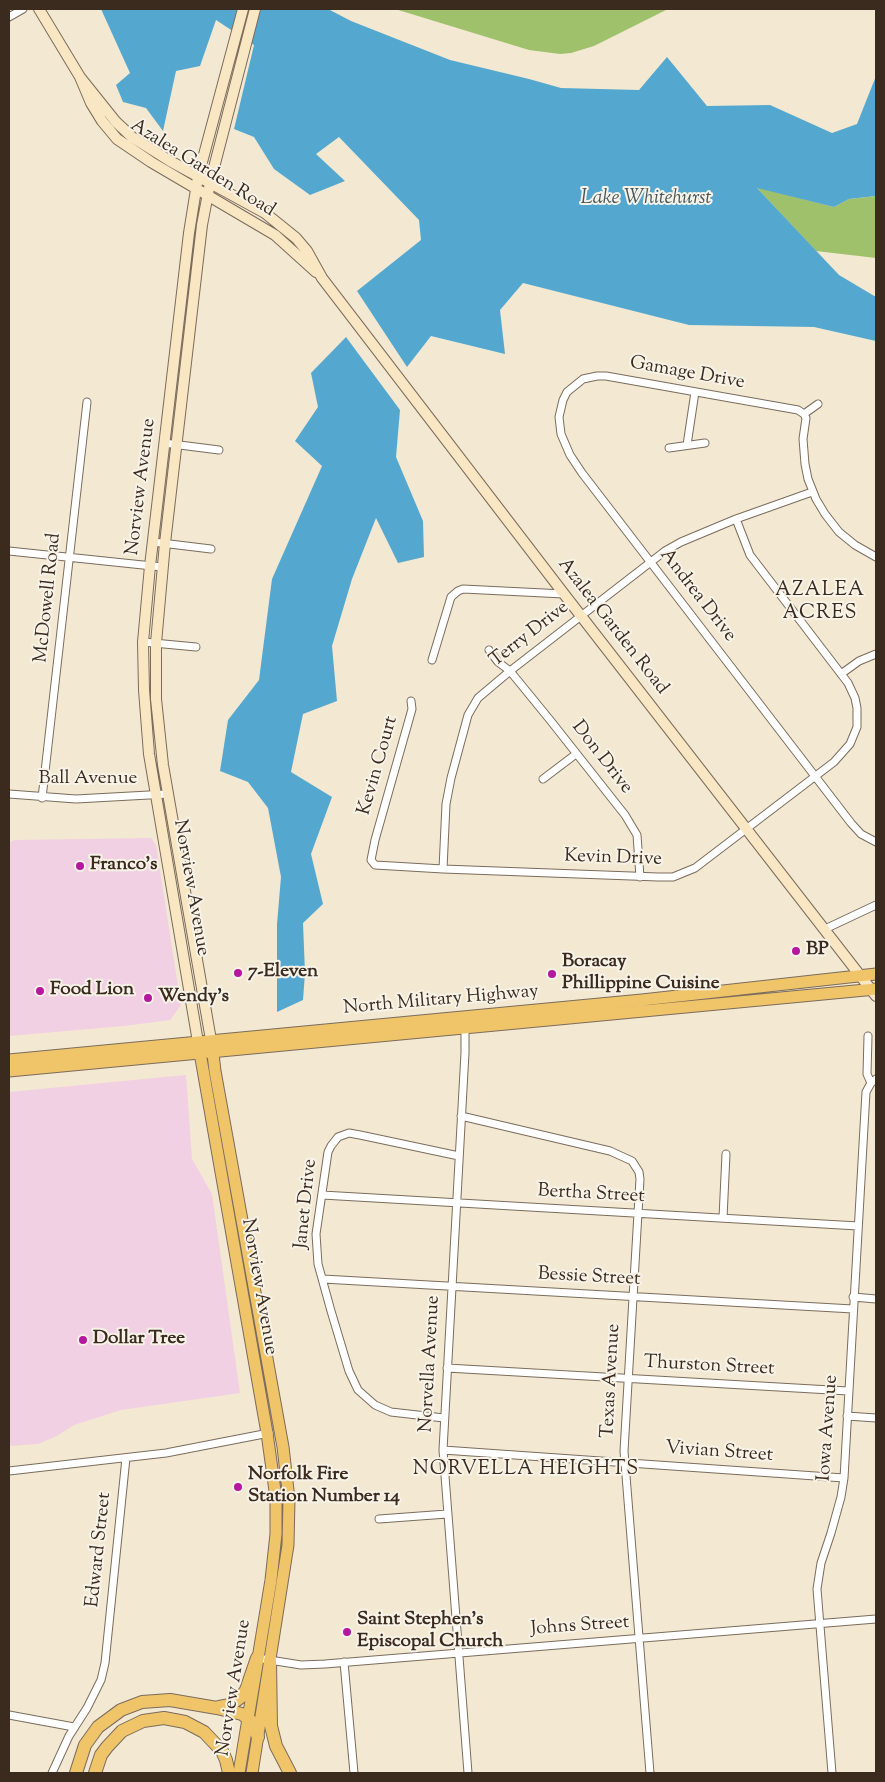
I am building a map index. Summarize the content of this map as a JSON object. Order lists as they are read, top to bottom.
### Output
{
  "streets": {
    "main road": ["Azalea Garden Road", "Norview Avenue", "North Military Highway"],
    "street": [
      "Gamage Drive",
      "Andrea Drive",
      "McDowell Road",
      "Terry Drive",
      "Don Drive",
      "Kevin Court",
      "Ball Avenue",
      "Kevin Drive",
      "Bertha Street",
      "Janet Drive",
      "Bessie Street",
      "Norvella Avenue",
      "Thurston Street",
      "Texas Avenue",
      "Iowa Avenue",
      "Vivian Street",
      "Edward Street",
      "Johns Street"
    ]
  },
  "crossings": [
    ["Azalea Garden Road", "Norview Avenue"],
    ["Azalea Garden Road", "Terry Drive"],
    ["Azalea Garden Road", "Kevin Drive"],
    ["Azalea Garden Road", "North Military Highway"],
    ["Gamage Drive", "Andrea Drive"],
    ["Norview Avenue", "Ball Avenue"],
    ["Norview Avenue", "North Military Highway"],
    ["Norview Avenue", "Johns Street"],
    ["Andrea Drive", "Terry Drive"],
    ["Andrea Drive", "Kevin Drive"],
    ["McDowell Road", "Ball Avenue"],
    ["Terry Drive", "Don Drive"],
    ["Terry Drive", "Kevin Drive"],
    ["Don Drive", "Kevin Drive"],
    ["Kevin Court", "Kevin Drive"],
    ["North Military Highway", "Norvella Avenue"],
    ["Bertha Street", "Janet Drive"],
    ["Bertha Street", "Norvella Avenue"],
    ["Bertha Street", "Texas Avenue"],
    ["Bertha Street", "Iowa Avenue"],
    ["Janet Drive", "Bessie Street"],
    ["Janet Drive", "Norvella Avenue"],
    ["Bessie Street", "Norvella Avenue"],
    ["Bessie Street", "Texas Avenue"],
    ["Bessie Street", "Iowa Avenue"],
    ["Norvella Avenue", "Thurston Street"],
    ["Norvella Avenue", "Texas Avenue"],
    ["Norvella Avenue", "Vivian Street"],
    ["Norvella Avenue", "Johns Street"],
    ["Thurston Street", "Texas Avenue"],
    ["Thurston Street", "Iowa Avenue"],
    ["Texas Avenue", "Vivian Street"],
    ["Texas Avenue", "Johns Street"],
    ["Iowa Avenue", "Vivian Street"],
    ["Iowa Avenue", "Johns Street"]
  ],
  "districts": ["AZALEA ACRES", "NORVELLA HEIGHTS"],
  "water": ["Lake Whitehurst"],
  "places": [
    "Franco's",
    "BP",
    "7-Eleven",
    "Boracay Phillippine Cuisine",
    "Food Lion",
    "Wendy's",
    "Dollar Tree",
    "Norfolk Fire Station Number 14",
    "Saint Stephen's Episcopal Church"
  ]
}
